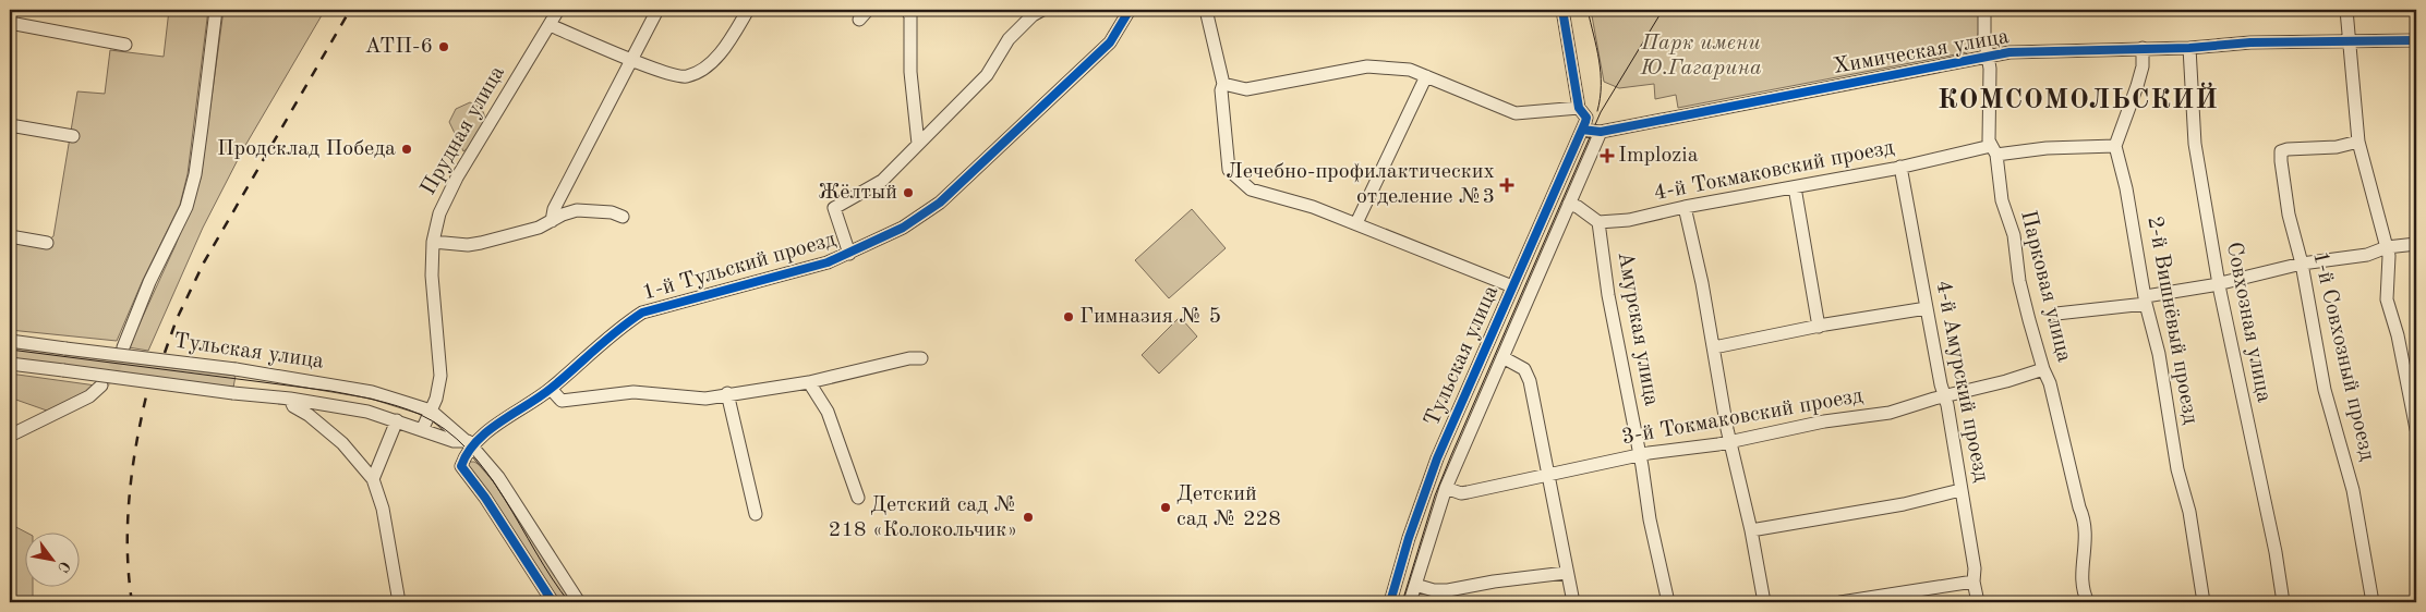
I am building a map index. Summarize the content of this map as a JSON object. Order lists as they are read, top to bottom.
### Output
{
  "streets": {
    "street": [
      "Химическая улица",
      "Прудная улица",
      "4-й Токмаковский проезд",
      "1-й Тульский проезд",
      "Парковая улица",
      "2-й Вишнёвый проезд",
      "Совхозная улица",
      "Амурская улица",
      "Тульская улица",
      "1-й Совхозный проезд",
      "4-й Амурский проезд",
      "3-й Токмаковский проезд"
    ]
  },
  "crossings": [
    ["Химическая улица", "Парковая улица"],
    ["Химическая улица", "Совхозная улица"],
    ["Химическая улица", "Тульская улица"],
    ["Прудная улица", "Тульская улица"],
    ["4-й Токмаковский проезд", "Парковая улица"],
    ["4-й Токмаковский проезд", "2-й Вишнёвый проезд"],
    ["4-й Токмаковский проезд", "Амурская улица"],
    ["4-й Токмаковский проезд", "4-й Амурский проезд"],
    ["1-й Тульский проезд", "Тульская улица"],
    ["Парковая улица", "3-й Токмаковский проезд"],
    ["Амурская улица", "3-й Токмаковский проезд"],
    ["Тульская улица", "3-й Токмаковский проезд"],
    ["4-й Амурский проезд", "3-й Токмаковский проезд"]
  ],
  "districts": ["КОМСОМОЛЬСКИЙ"],
  "parks": ["Парк имени Ю.Гагарина"],
  "places": {
    "other": [
      "АТП-6",
      "Продсклад Победа",
      "Жёлтый",
      "Гимназия № 5",
      "Детский сад № 228",
      "Детский сад № 218 «Колокольчик»"
    ],
    "health": ["Implozia", "Лечебно-профилактических отделение №3"]
  },
  "north": "bottom right"
}
